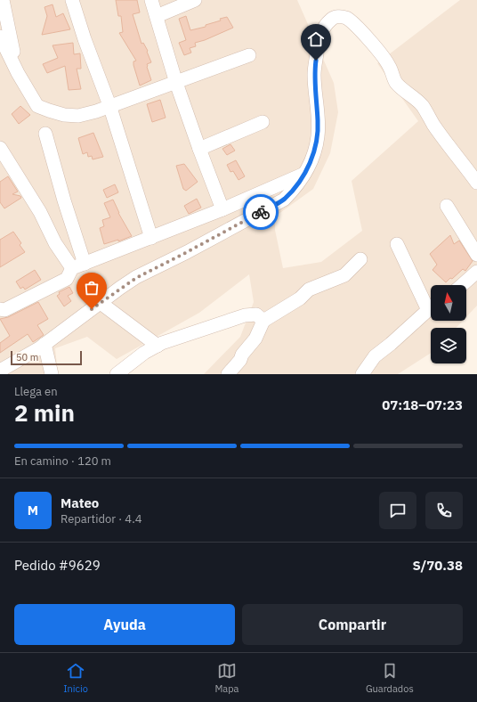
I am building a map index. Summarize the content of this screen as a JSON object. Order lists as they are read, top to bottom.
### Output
{
  "scale_bar": "50 m",
  "north": "top",
  "page": {
    "scale": "50 m",
    "heading": ["2 min", "Llega en", "07:18–07:23"],
    "panel": [
      "Mateo",
      "Repartidor · 4.4",
      "Pedido #9629",
      "S/70.38"
    ],
    "bar": "En camino · 120 m",
    "round": "M",
    "buttons": ["Ayuda", "Compartir"],
    "tabs": ["Inicio", "Mapa", "Guardados"]
  }
}
